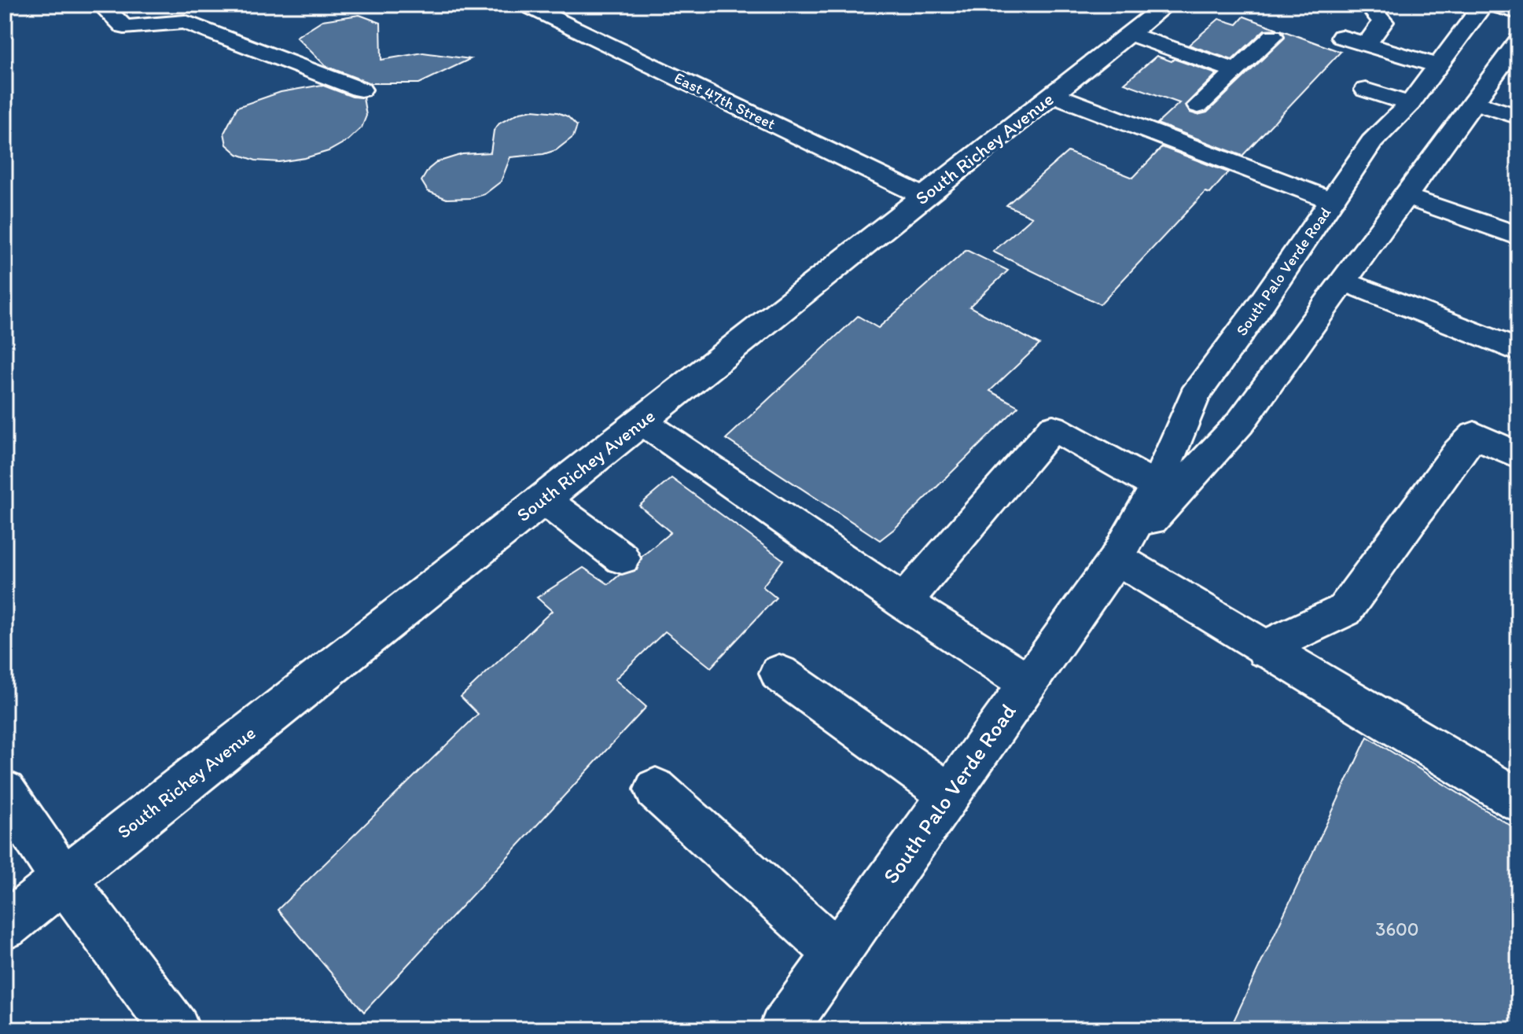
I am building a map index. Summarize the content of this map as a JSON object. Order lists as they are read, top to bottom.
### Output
{
  "streets": {
    "main road": ["East 47th Street", "South Richey Avenue", "South Palo Verde Road"]
  },
  "crossings": [
    ["East 47th Street", "South Richey Avenue"]
  ],
  "house_numbers": ["3600"]
}
